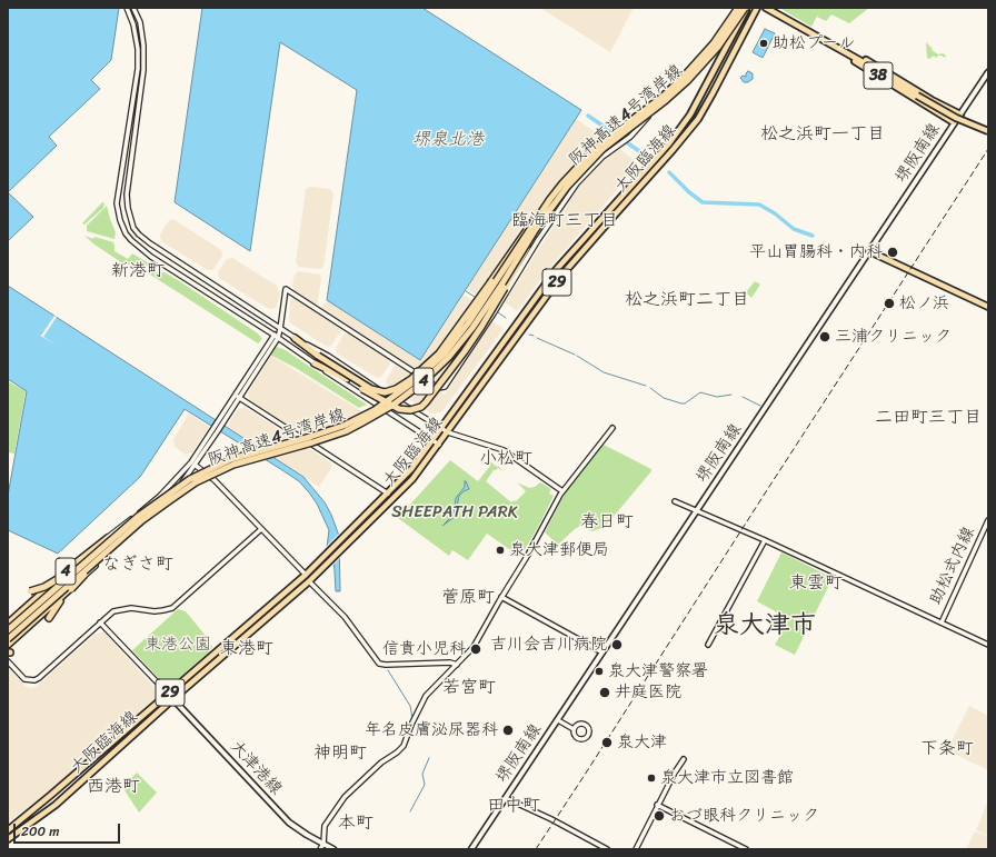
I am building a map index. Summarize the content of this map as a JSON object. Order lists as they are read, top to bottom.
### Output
{
  "streets": {
    "highway": ["阪神高速4号湾岸線", "4"],
    "main road": [
      "38",
      "堺阪南線",
      "大阪臨海線",
      "29",
      "大津港線"
    ],
    "street": ["助松式内線"]
  },
  "crossings": [
    ["38", "堺阪南線"],
    ["阪神高速4号湾岸線", "大阪臨海線"],
    ["大阪臨海線", "大津港線"]
  ],
  "districts": [
    "松之浜町一丁目",
    "臨海町三丁目",
    "新港町",
    "松之浜町二丁目",
    "二田町三丁目",
    "小松町",
    "春日町",
    "なぎさ町",
    "東雲町",
    "菅原町",
    "泉大津市",
    "東港町",
    "若宮町",
    "下条町",
    "神明町",
    "西港町",
    "田中町",
    "本町"
  ],
  "water": ["堺泉北港"],
  "parks": ["SHEEPATH PARK", "東港公園"],
  "places": [
    "助松プール",
    "平山胃腸科・内科",
    "松ノ浜",
    "三浦クリニック",
    "泉大津郵便局",
    "吉川会吉川病院",
    "信貴小児科",
    "泉大津警察署",
    "井庭医院",
    "年名皮膚泌尿器科",
    "泉大津",
    "泉大津市立図書館",
    "おづ眼科クリニック"
  ],
  "scale_bar": "200 m"
}
